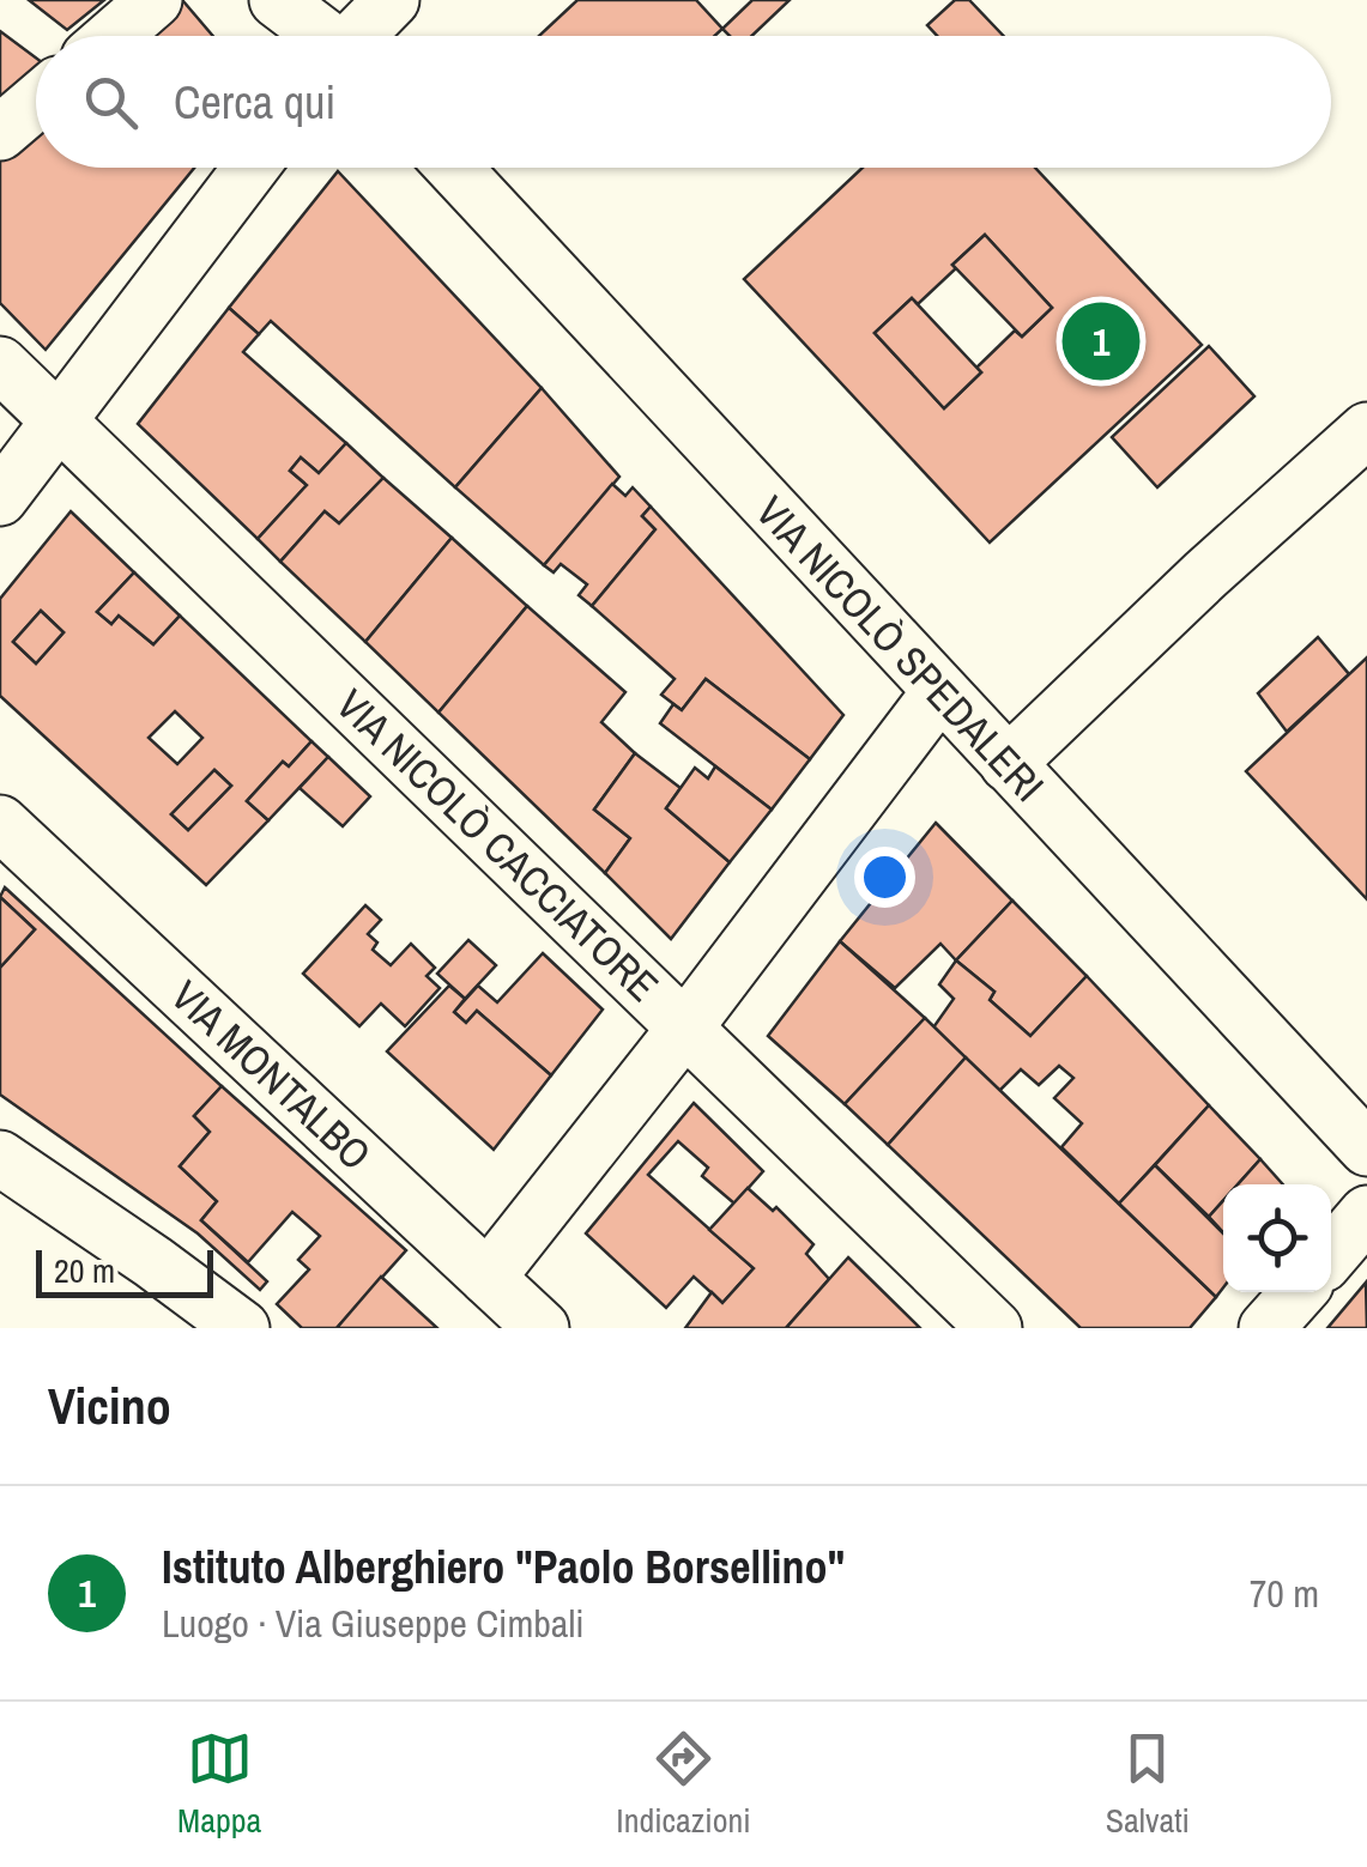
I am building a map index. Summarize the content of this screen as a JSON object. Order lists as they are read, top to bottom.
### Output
{
  "streets": {
    "street": ["VIA NICOLÒ SPEDALERI", "VIA NICOLÒ CACCIATORE", "VIA MONTALBO"]
  },
  "scale_bar": "20 m",
  "page": {
    "search": "Cerca qui",
    "pins": "1",
    "scale": "20 m",
    "heading": "Vicino",
    "list": [
      {
        "mark": "1",
        "name": "Istituto Alberghiero \"Paolo Borsellino\"",
        "note": "Luogo · Via Giuseppe Cimbali",
        "value": "70 m"
      }
    ],
    "nav": ["Mappa", "Indicazioni", "Salvati"]
  }
}
